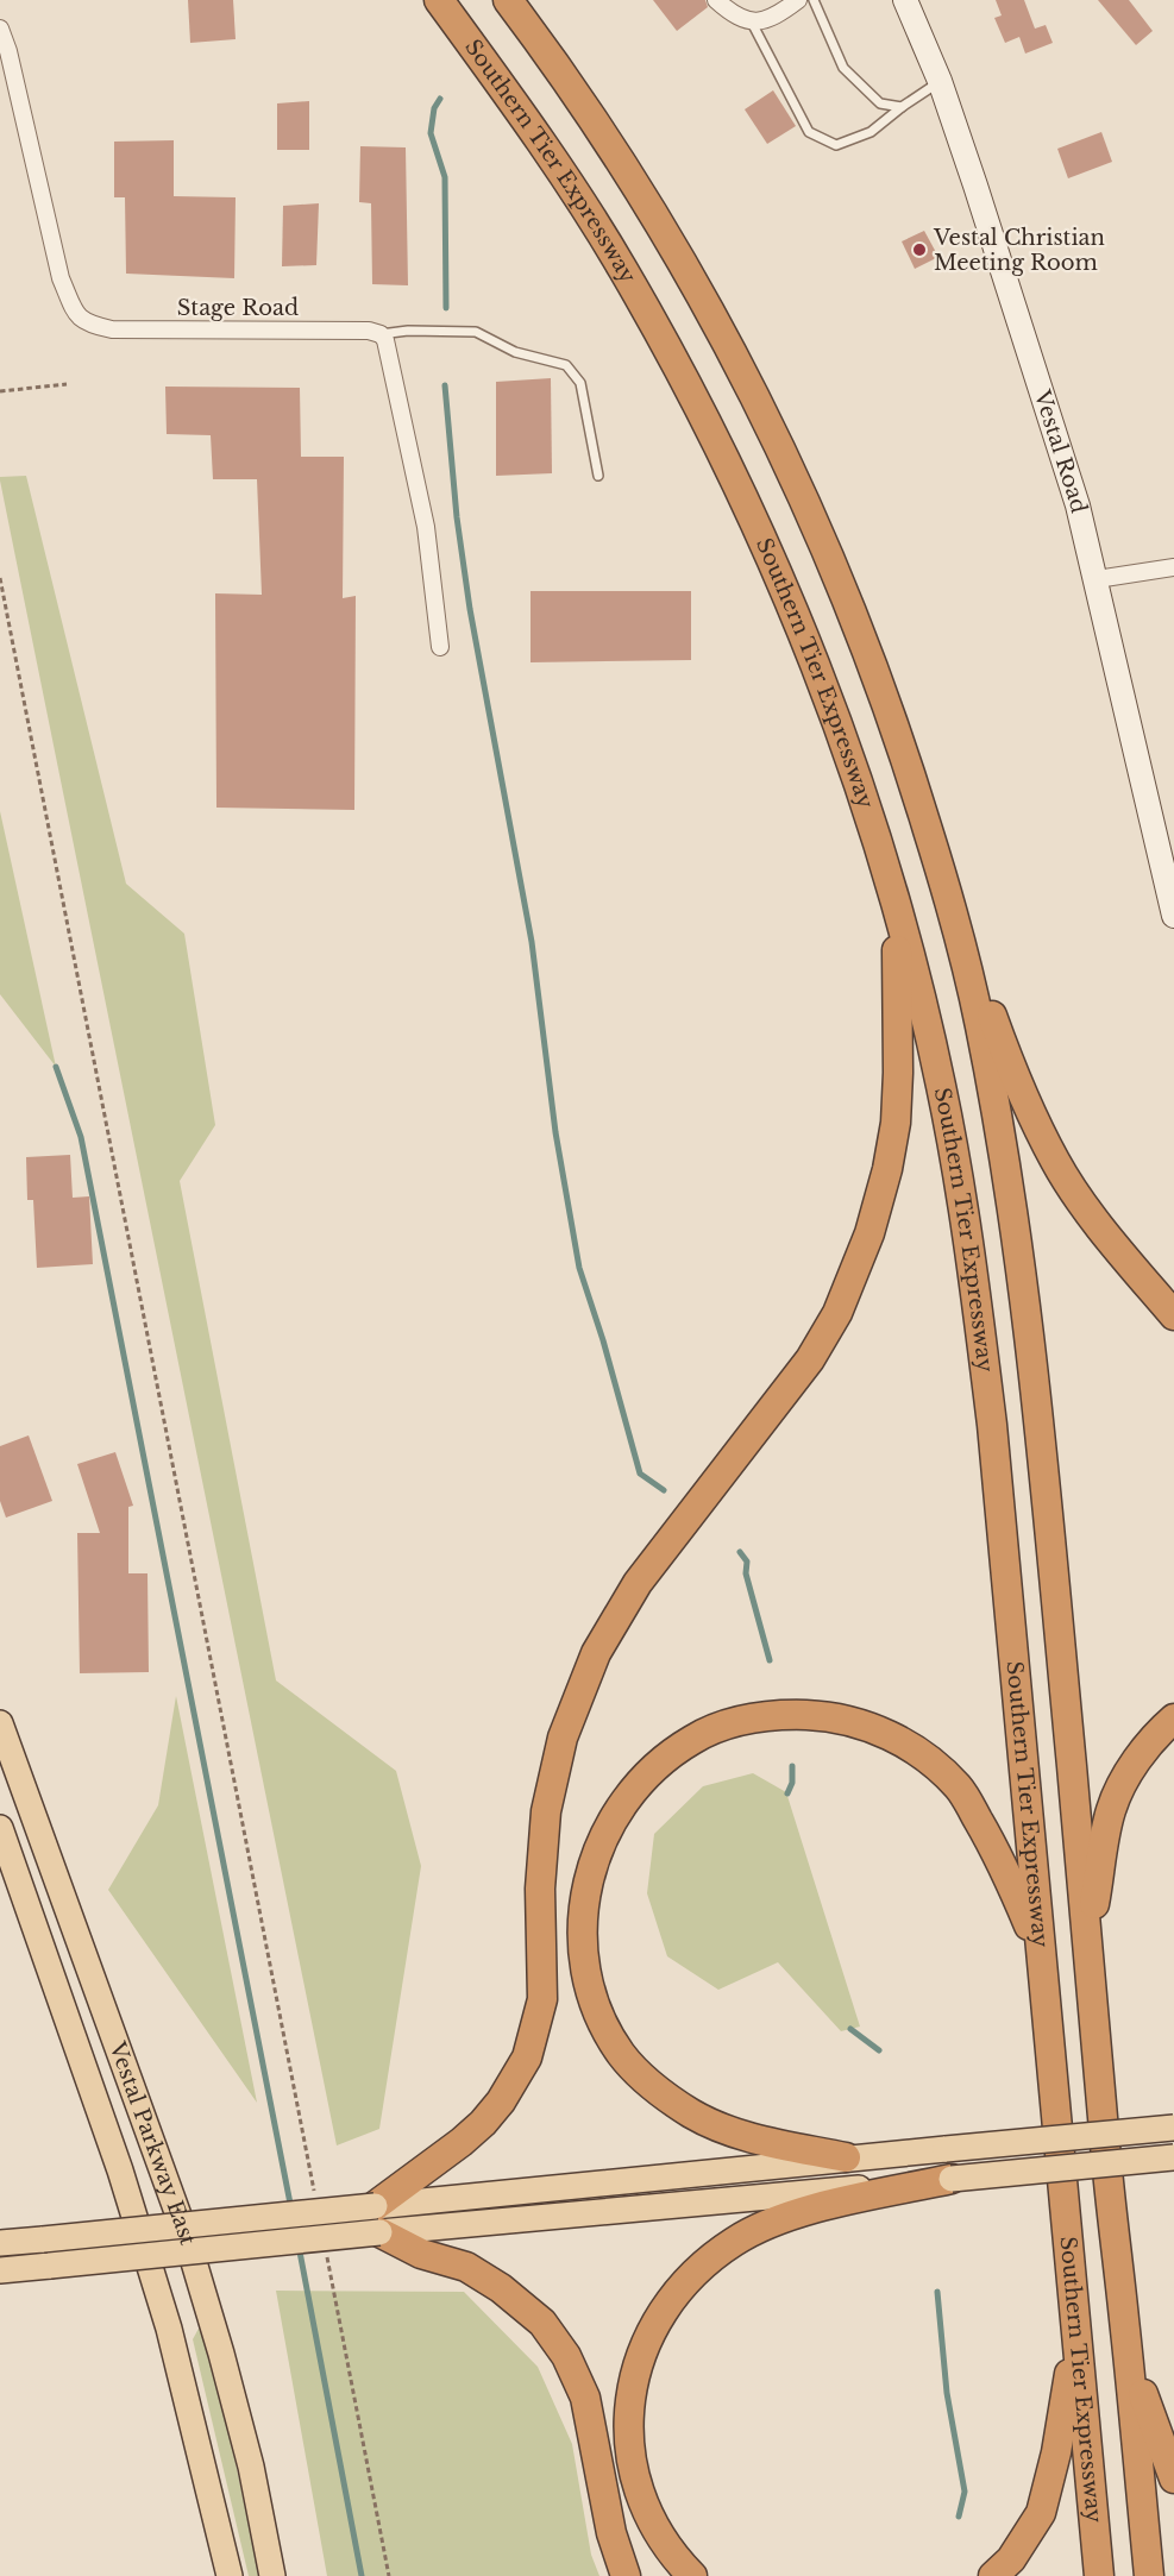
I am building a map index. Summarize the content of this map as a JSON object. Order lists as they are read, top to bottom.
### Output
{
  "streets": {
    "highway": ["Southern Tier Expressway"],
    "main road": ["Vestal Parkway East"],
    "street": ["Stage Road", "Vestal Road"]
  },
  "places": ["Vestal Christian Meeting Room"]
}
